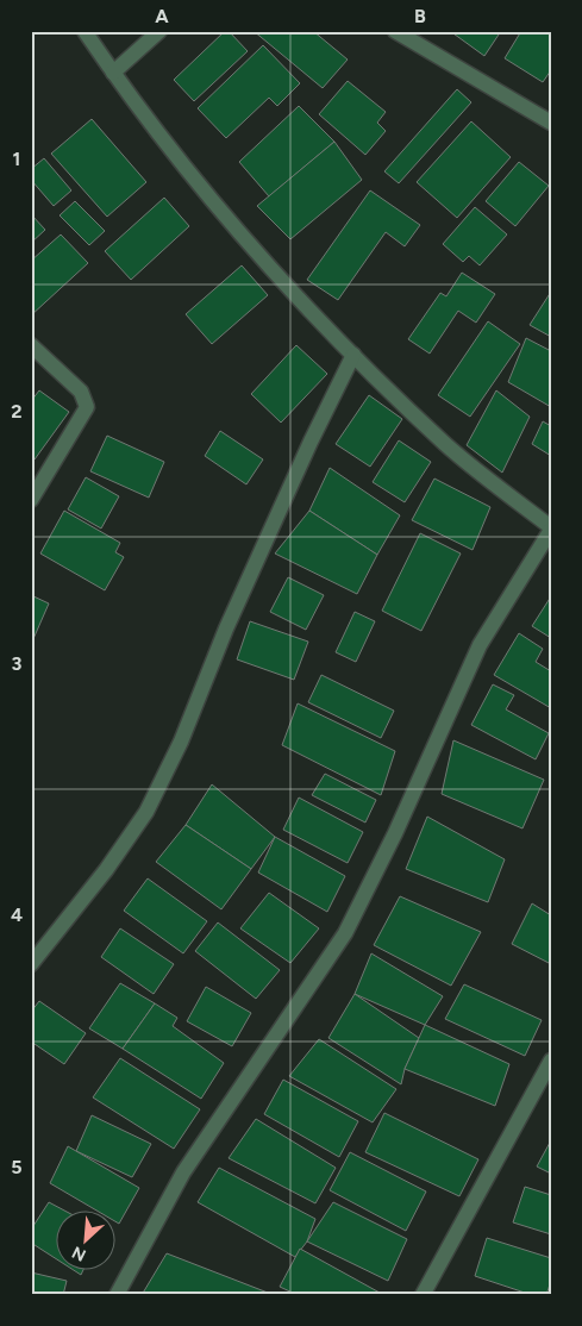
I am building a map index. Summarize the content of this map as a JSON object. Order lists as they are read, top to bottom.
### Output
{
  "north": "bottom left",
  "grid": {
    "columns": ["A", "B"],
    "rows": [
      "1",
      "2",
      "3",
      "4",
      "5"
    ]
  }
}
